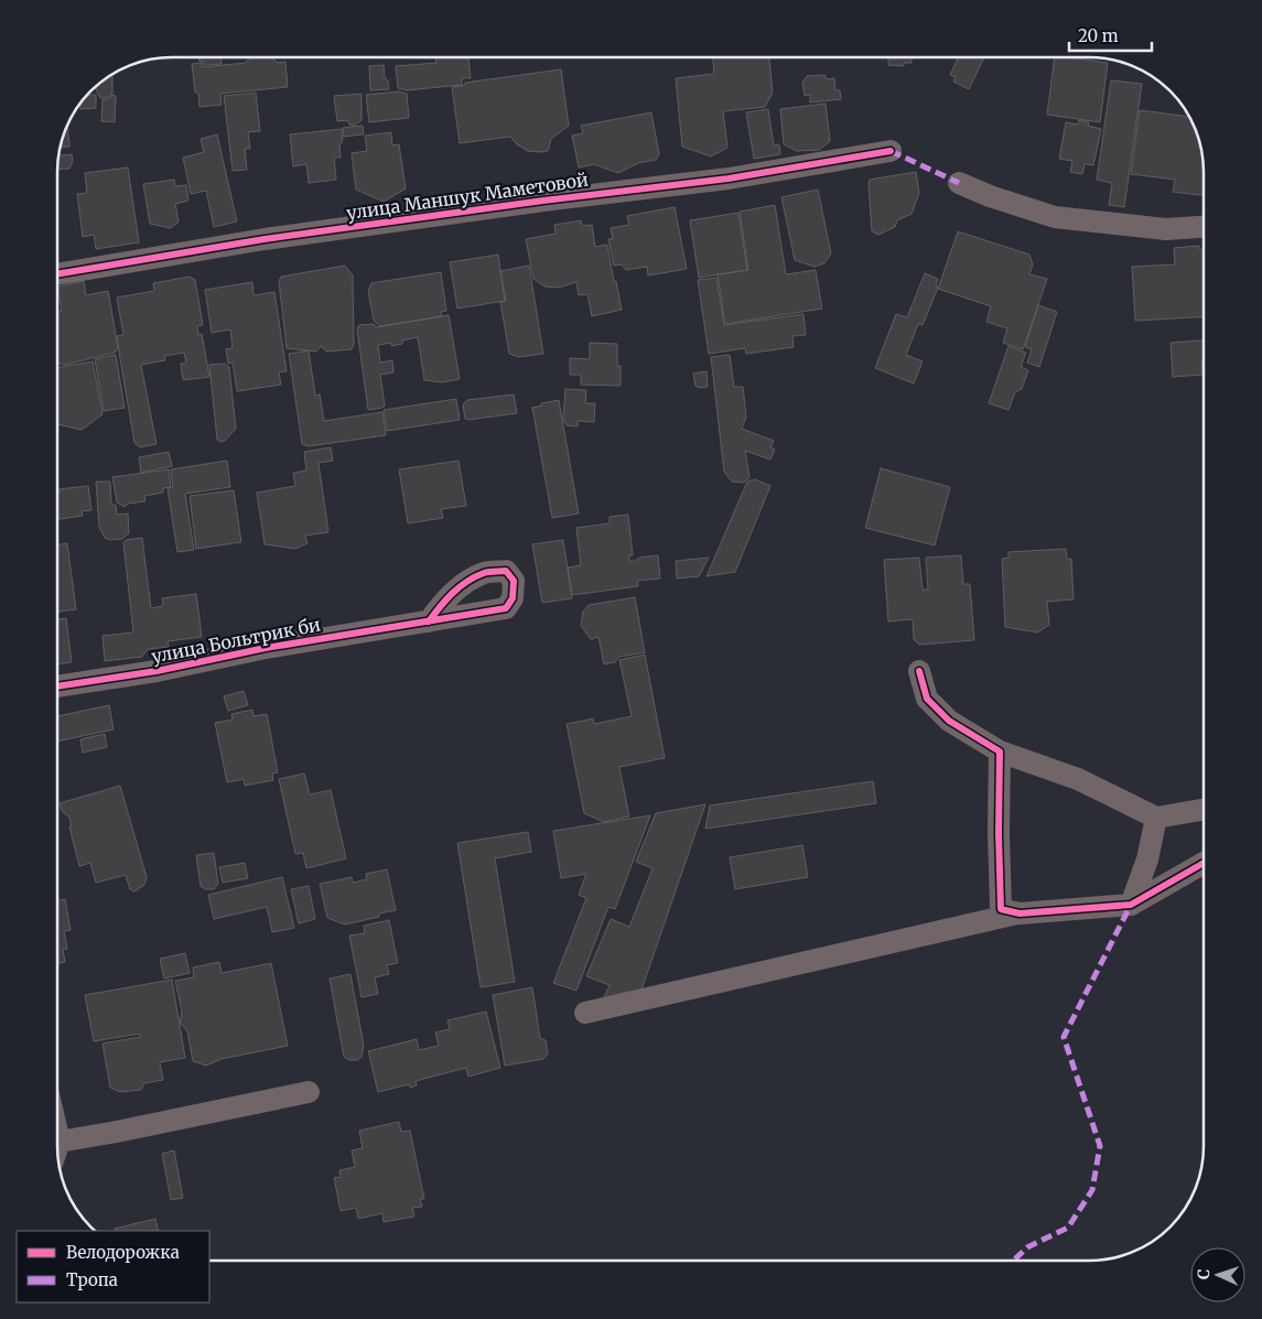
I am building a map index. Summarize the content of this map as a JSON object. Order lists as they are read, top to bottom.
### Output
{
  "streets": {
    "street": ["улица Маншук Маметовой", "улица Больтрик би"]
  },
  "legend": ["Велодорожка", "Тропа"],
  "scale_bar": "20 m",
  "north": "left"
}
